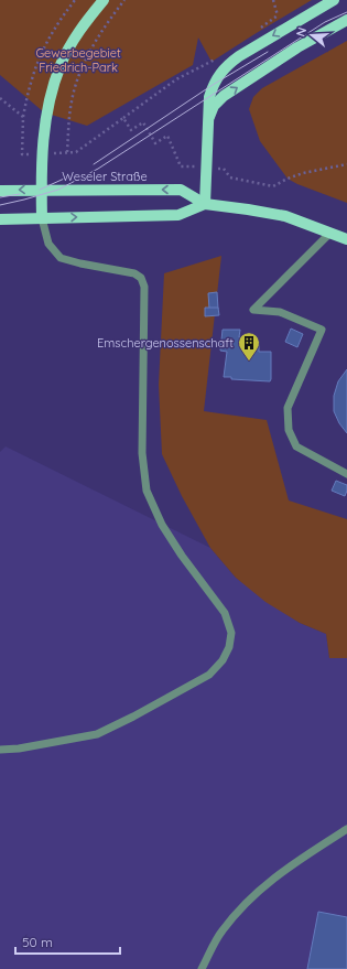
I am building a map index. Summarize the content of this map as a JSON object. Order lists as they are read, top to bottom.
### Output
{
  "streets": {
    "main road": ["Weseler Straße"]
  },
  "parks": ["Gewerbegebiet Friedrich-Park"],
  "places": {
    "building": ["Emschergenossenschaft"]
  },
  "scale_bar": "50 m",
  "north": "left"
}
